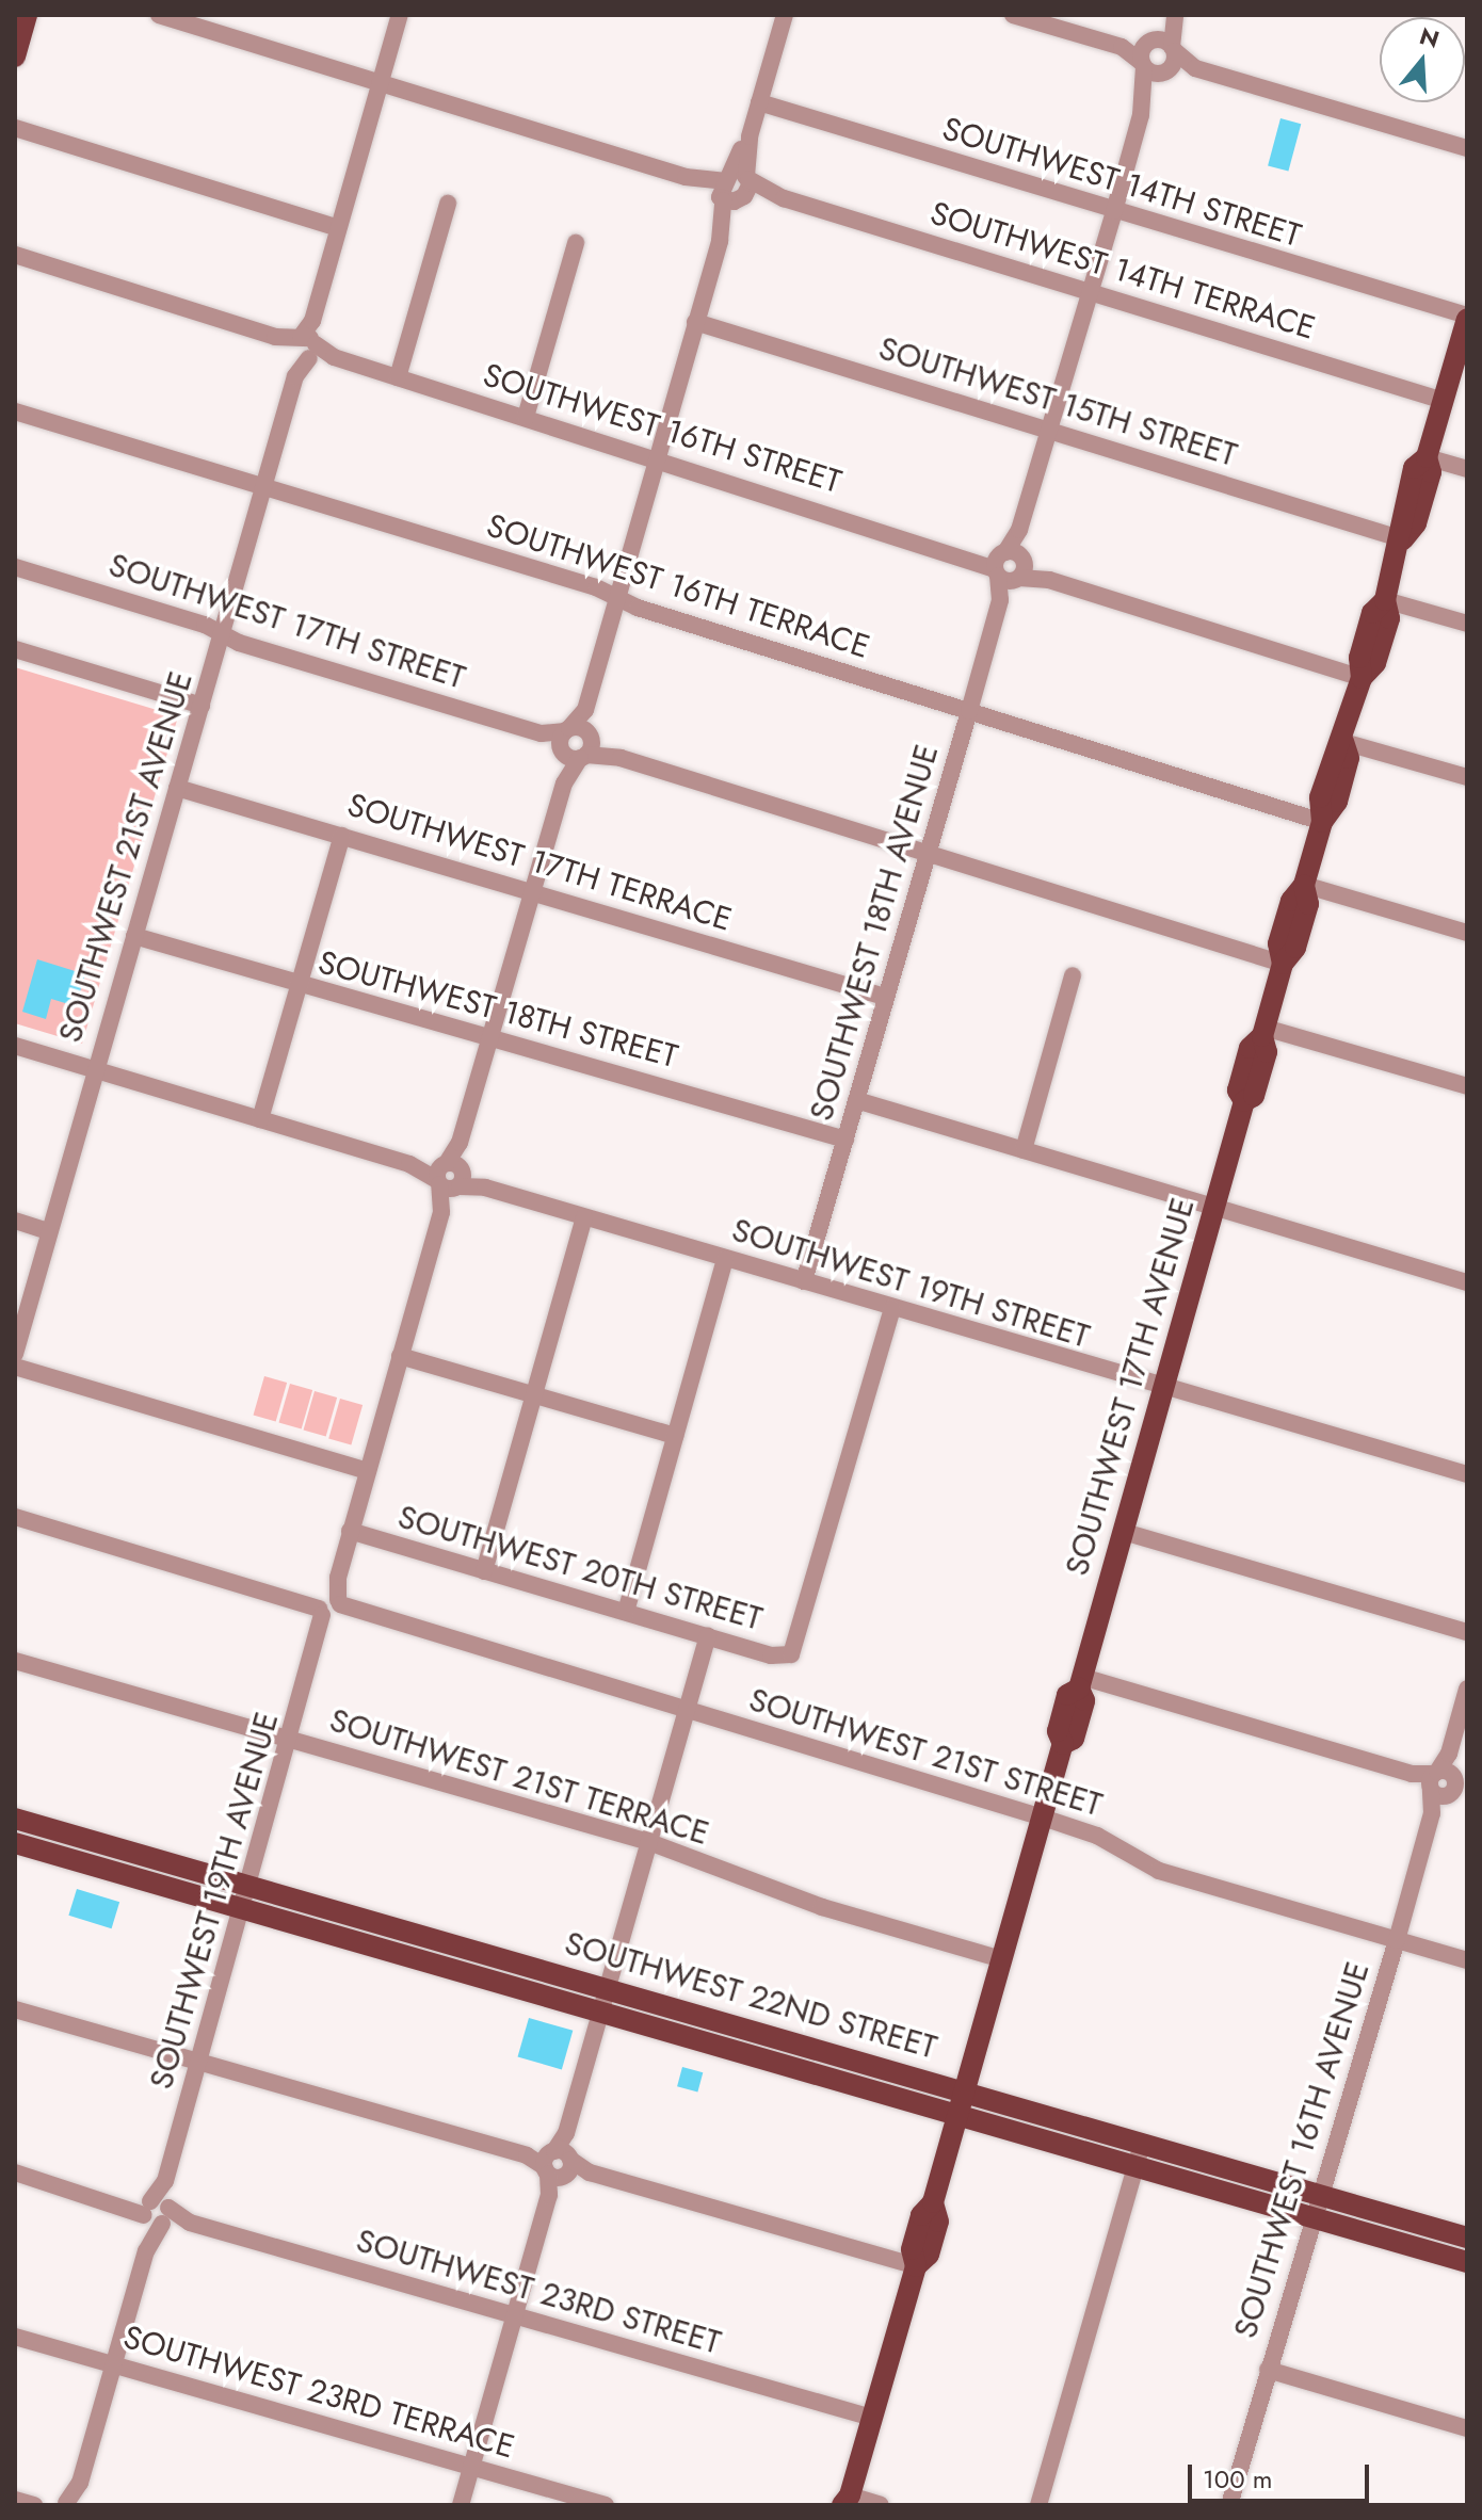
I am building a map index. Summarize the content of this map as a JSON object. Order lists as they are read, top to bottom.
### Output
{
  "streets": {
    "main road": ["SOUTHWEST 17TH AVENUE", "SOUTHWEST 22ND STREET"],
    "street": [
      "SOUTHWEST 14TH STREET",
      "SOUTHWEST 14TH TERRACE",
      "SOUTHWEST 15TH STREET",
      "SOUTHWEST 16TH STREET",
      "SOUTHWEST 16TH TERRACE",
      "SOUTHWEST 17TH STREET",
      "SOUTHWEST 21ST AVENUE",
      "SOUTHWEST 17TH TERRACE",
      "SOUTHWEST 18TH AVENUE",
      "SOUTHWEST 18TH STREET",
      "SOUTHWEST 19TH STREET",
      "SOUTHWEST 20TH STREET",
      "SOUTHWEST 21ST STREET",
      "SOUTHWEST 21ST TERRACE",
      "SOUTHWEST 19TH AVENUE",
      "SOUTHWEST 16TH AVENUE",
      "SOUTHWEST 23RD STREET",
      "SOUTHWEST 23RD TERRACE"
    ]
  },
  "crossings": [
    ["SOUTHWEST 14TH STREET", "SOUTHWEST 18TH AVENUE"],
    ["SOUTHWEST 14TH STREET", "SOUTHWEST 17TH AVENUE"],
    ["SOUTHWEST 14TH STREET", "SOUTHWEST 19TH AVENUE"],
    ["SOUTHWEST 14TH TERRACE", "SOUTHWEST 21ST AVENUE"],
    ["SOUTHWEST 14TH TERRACE", "SOUTHWEST 18TH AVENUE"],
    ["SOUTHWEST 14TH TERRACE", "SOUTHWEST 17TH AVENUE"],
    ["SOUTHWEST 14TH TERRACE", "SOUTHWEST 19TH AVENUE"],
    ["SOUTHWEST 15TH STREET", "SOUTHWEST 18TH AVENUE"],
    ["SOUTHWEST 15TH STREET", "SOUTHWEST 17TH AVENUE"],
    ["SOUTHWEST 15TH STREET", "SOUTHWEST 19TH AVENUE"],
    ["SOUTHWEST 16TH STREET", "SOUTHWEST 21ST AVENUE"],
    ["SOUTHWEST 16TH STREET", "SOUTHWEST 18TH AVENUE"],
    ["SOUTHWEST 16TH STREET", "SOUTHWEST 17TH AVENUE"],
    ["SOUTHWEST 16TH STREET", "SOUTHWEST 19TH AVENUE"],
    ["SOUTHWEST 16TH TERRACE", "SOUTHWEST 21ST AVENUE"],
    ["SOUTHWEST 16TH TERRACE", "SOUTHWEST 18TH AVENUE"],
    ["SOUTHWEST 16TH TERRACE", "SOUTHWEST 17TH AVENUE"],
    ["SOUTHWEST 16TH TERRACE", "SOUTHWEST 19TH AVENUE"],
    ["SOUTHWEST 17TH STREET", "SOUTHWEST 21ST AVENUE"],
    ["SOUTHWEST 17TH STREET", "SOUTHWEST 18TH AVENUE"],
    ["SOUTHWEST 17TH STREET", "SOUTHWEST 17TH AVENUE"],
    ["SOUTHWEST 17TH STREET", "SOUTHWEST 19TH AVENUE"],
    ["SOUTHWEST 21ST AVENUE", "SOUTHWEST 17TH TERRACE"],
    ["SOUTHWEST 21ST AVENUE", "SOUTHWEST 18TH STREET"],
    ["SOUTHWEST 21ST AVENUE", "SOUTHWEST 19TH STREET"],
    ["SOUTHWEST 17TH TERRACE", "SOUTHWEST 18TH AVENUE"],
    ["SOUTHWEST 17TH TERRACE", "SOUTHWEST 19TH AVENUE"],
    ["SOUTHWEST 18TH AVENUE", "SOUTHWEST 18TH STREET"],
    ["SOUTHWEST 18TH AVENUE", "SOUTHWEST 19TH STREET"],
    ["SOUTHWEST 18TH STREET", "SOUTHWEST 19TH AVENUE"],
    ["SOUTHWEST 19TH STREET", "SOUTHWEST 17TH AVENUE"],
    ["SOUTHWEST 19TH STREET", "SOUTHWEST 20TH STREET"],
    ["SOUTHWEST 19TH STREET", "SOUTHWEST 19TH AVENUE"],
    ["SOUTHWEST 17TH AVENUE", "SOUTHWEST 21ST STREET"],
    ["SOUTHWEST 17TH AVENUE", "SOUTHWEST 21ST TERRACE"],
    ["SOUTHWEST 17TH AVENUE", "SOUTHWEST 22ND STREET"],
    ["SOUTHWEST 17TH AVENUE", "SOUTHWEST 23RD STREET"],
    ["SOUTHWEST 20TH STREET", "SOUTHWEST 19TH AVENUE"],
    ["SOUTHWEST 21ST STREET", "SOUTHWEST 19TH AVENUE"],
    ["SOUTHWEST 21ST STREET", "SOUTHWEST 16TH AVENUE"],
    ["SOUTHWEST 21ST TERRACE", "SOUTHWEST 19TH AVENUE"],
    ["SOUTHWEST 19TH AVENUE", "SOUTHWEST 22ND STREET"],
    ["SOUTHWEST 19TH AVENUE", "SOUTHWEST 23RD STREET"],
    ["SOUTHWEST 19TH AVENUE", "SOUTHWEST 23RD TERRACE"],
    ["SOUTHWEST 22ND STREET", "SOUTHWEST 16TH AVENUE"]
  ],
  "scale_bar": "100 m",
  "north": "top"
}
